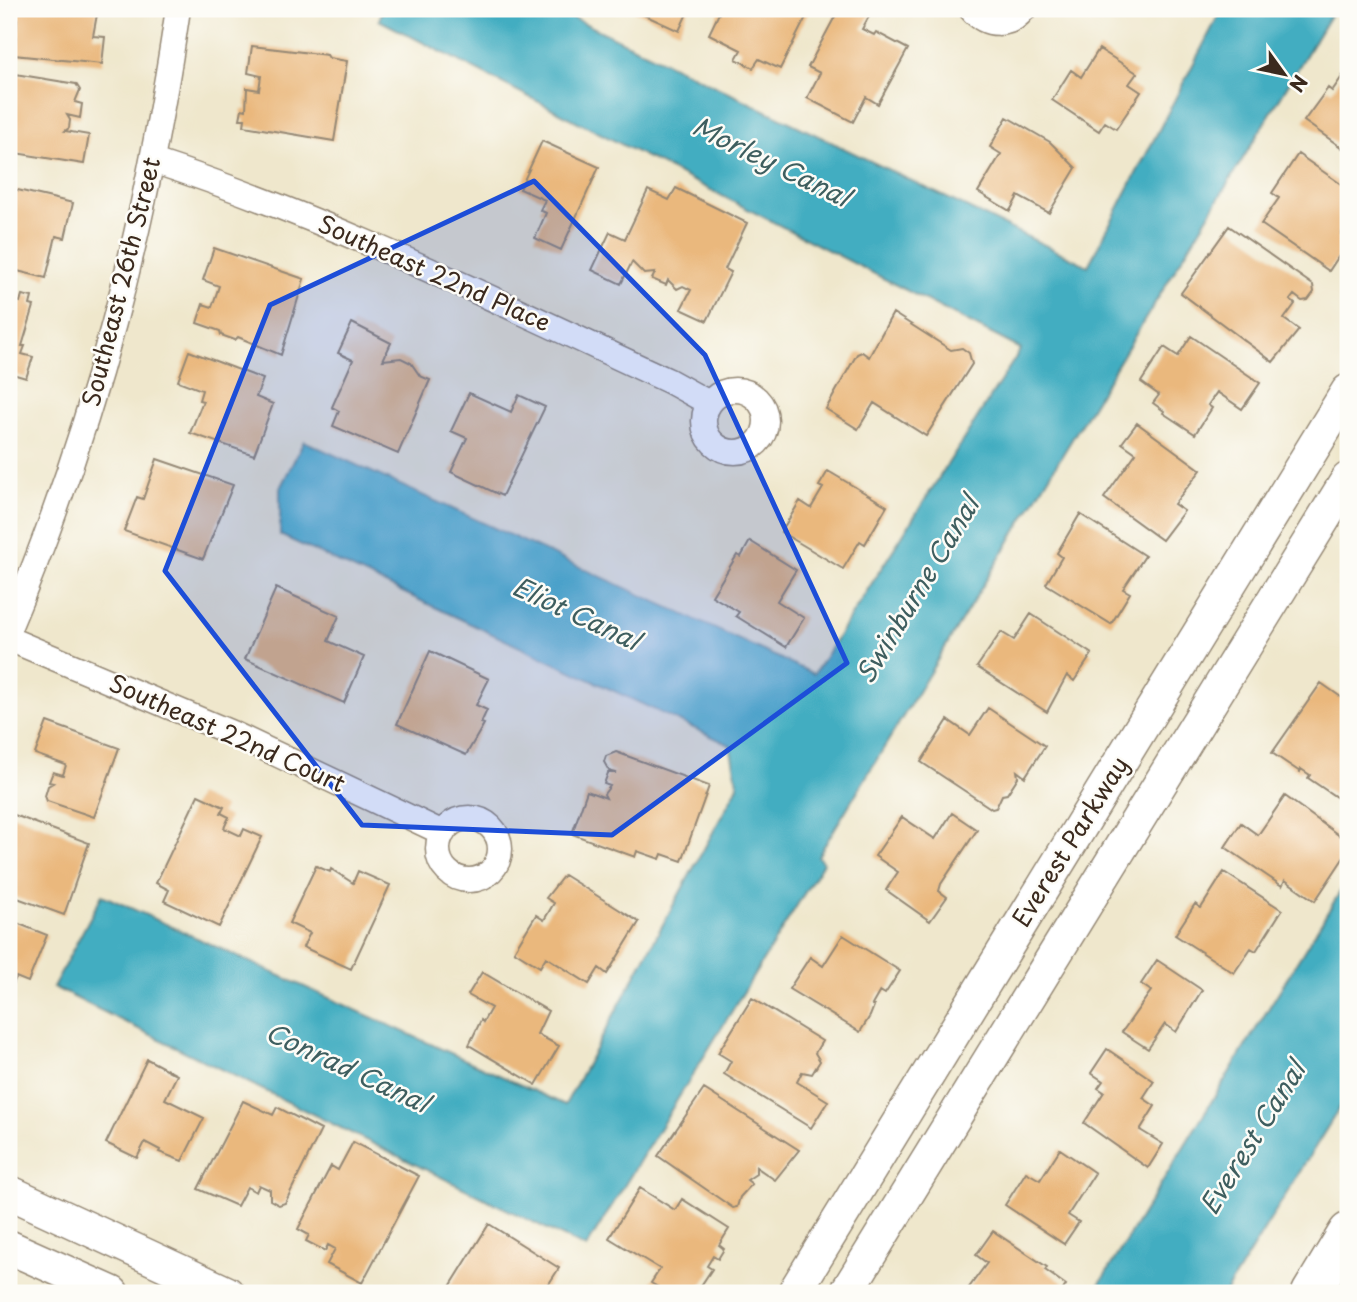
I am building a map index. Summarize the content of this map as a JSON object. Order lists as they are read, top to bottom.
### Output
{
  "streets": {
    "street": [
      "Southeast 22nd Place",
      "Southeast 26th Street",
      "Southeast 22nd Court",
      "Everest Parkway"
    ]
  },
  "crossings": [
    ["Southeast 22nd Place", "Southeast 26th Street"]
  ],
  "water": [
    "Morley Canal",
    "Swinburne Canal",
    "Eliot Canal",
    "Conrad Canal",
    "Everest Canal"
  ],
  "north": "bottom right"
}
